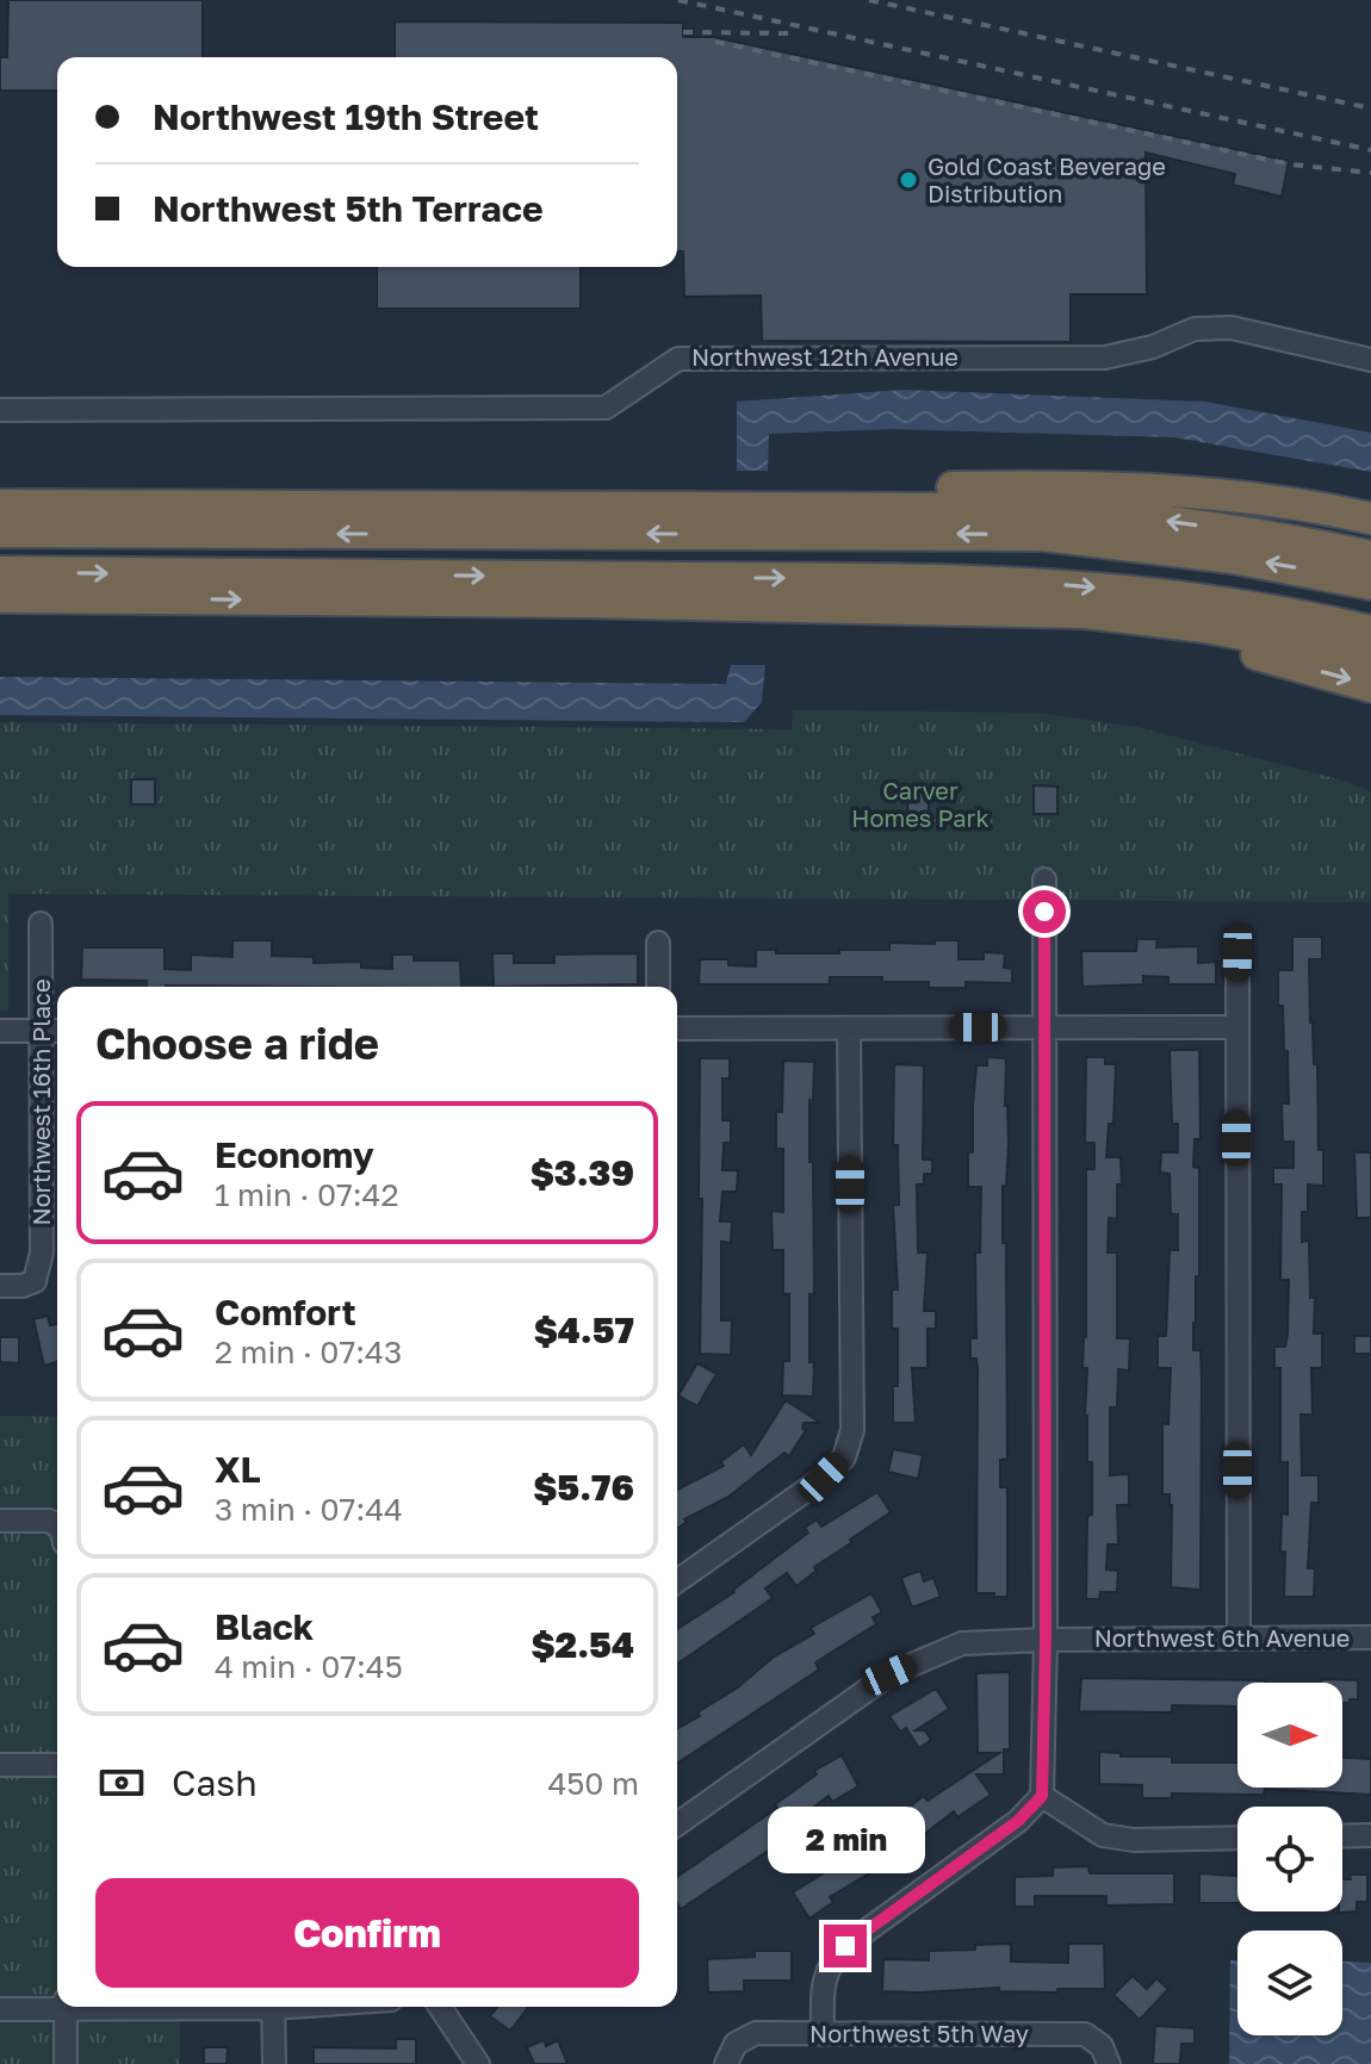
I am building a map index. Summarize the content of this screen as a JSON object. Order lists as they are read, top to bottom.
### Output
{
  "streets": {
    "street": [
      "Northwest 12th Avenue",
      "Northwest 16th Place",
      "Northwest 6th Avenue",
      "Northwest 5th Way"
    ]
  },
  "parks": ["Carver Homes Park"],
  "places": ["Gold Coast Beverage Distribution"],
  "north": "right",
  "page": {
    "banner": ["Northwest 19th Street", "Northwest 5th Terrace"],
    "heading": "Choose a ride",
    "list": [
      {
        "name": "Economy",
        "note": "1 min · 07:42",
        "value": "$3.39"
      },
      {
        "name": "Comfort",
        "note": "2 min · 07:43",
        "value": "$4.57"
      },
      {
        "name": "XL",
        "note": "3 min · 07:44",
        "value": "$5.76"
      },
      {
        "name": "Black",
        "note": "4 min · 07:45",
        "value": "$2.54"
      }
    ],
    "pay": ["Cash", "450 m"],
    "bubble": "2 min",
    "buttons": "Confirm"
  }
}
